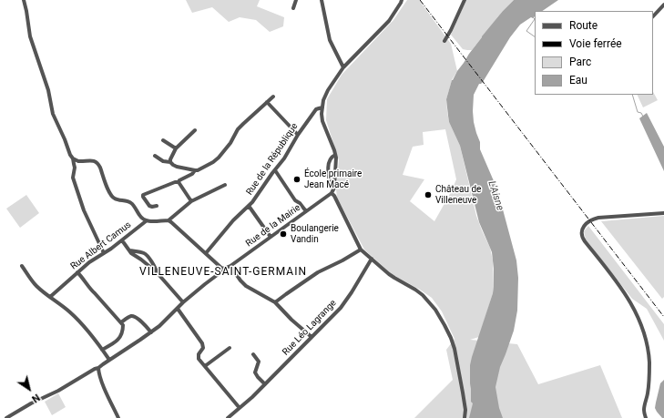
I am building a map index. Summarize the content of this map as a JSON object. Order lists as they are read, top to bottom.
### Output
{
  "streets": {
    "street": [
      "Rue de la République",
      "Rue de la Mairie",
      "Rue Albert Camus",
      "Rue Léo Lagrange"
    ]
  },
  "districts": ["VILLENEUVE-SAINT-GERMAIN"],
  "water": ["L'Aisne"],
  "places": ["École primaire Jean Macé", "Château de Villeneuve", "Boulangerie Vandin"],
  "legend": [
    "Route",
    "Voie ferrée",
    "Parc",
    "Eau"
  ],
  "north": "bottom right"
}
